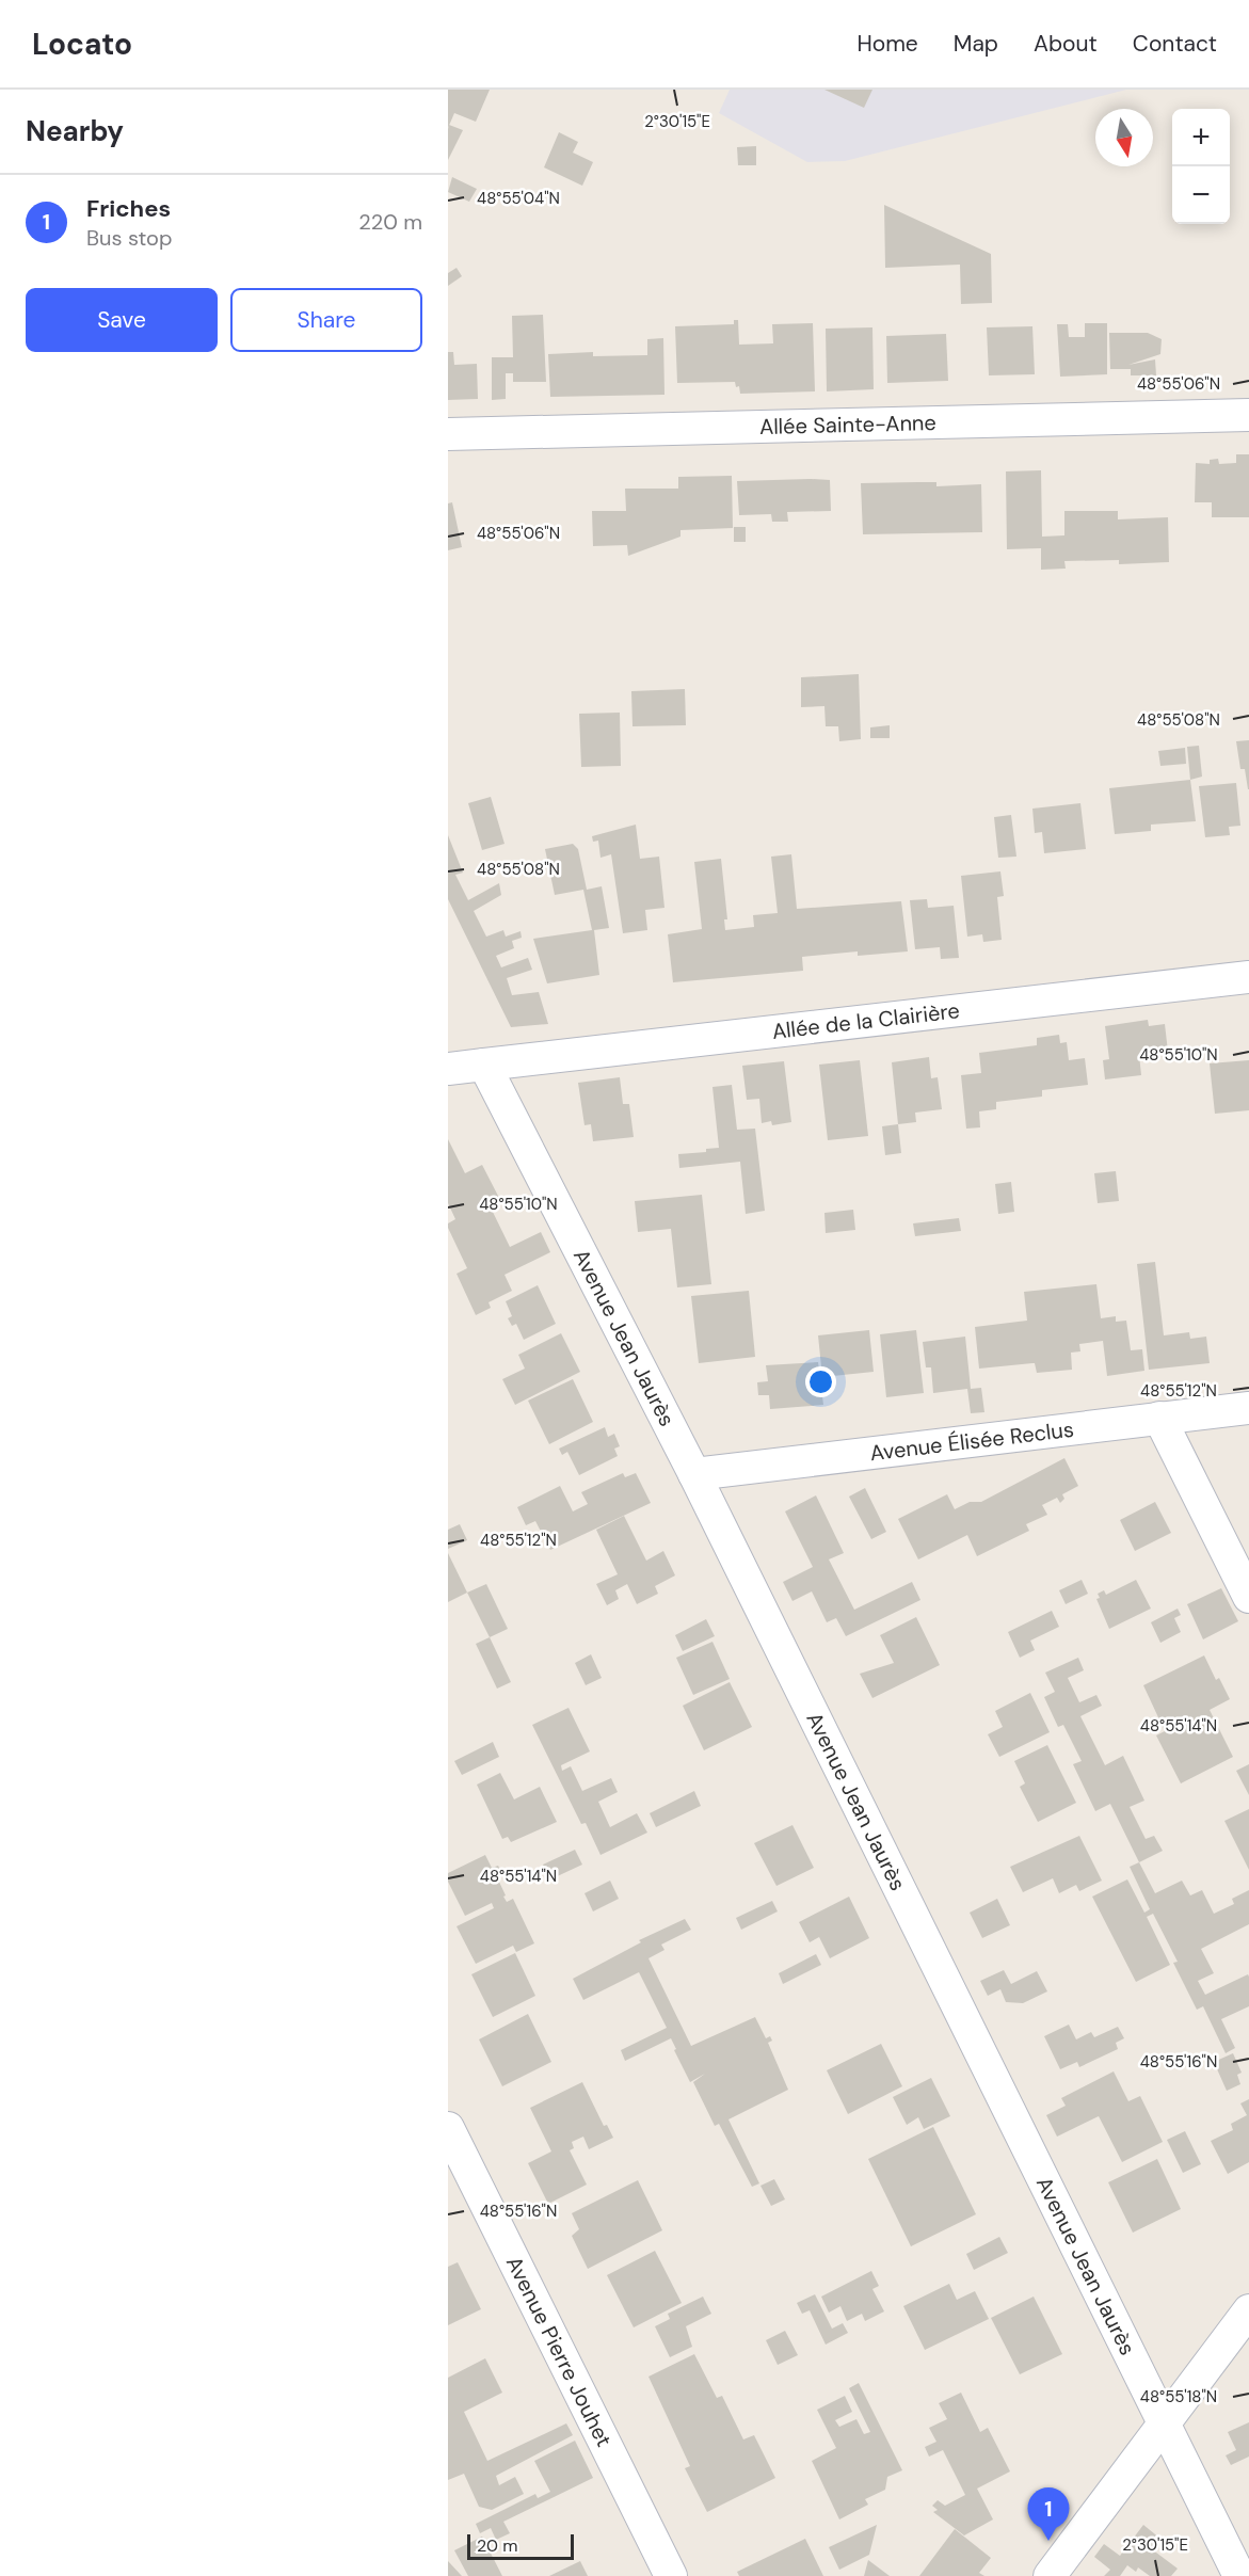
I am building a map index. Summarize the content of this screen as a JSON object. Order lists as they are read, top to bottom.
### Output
{
  "streets": {
    "street": [
      "Allée Sainte-Anne",
      "Allée de la Clairière",
      "Avenue Jean Jaurès",
      "Avenue Élisée Reclus",
      "Avenue Pierre Jouhet"
    ]
  },
  "crossings": [
    ["Allée de la Clairière", "Avenue Jean Jaurès"],
    ["Avenue Jean Jaurès", "Avenue Élisée Reclus"]
  ],
  "scale_bar": "20 m",
  "north": "bottom",
  "page": {
    "header": "Locato",
    "nav": [
      "Home",
      "Map",
      "About",
      "Contact"
    ],
    "heading": "Nearby",
    "map_buttons": ["+", "−"],
    "list": [
      {
        "mark": "1",
        "name": "Friches",
        "note": "Bus stop",
        "value": "220 m"
      }
    ],
    "buttons": ["Save", "Share"],
    "pins": "1",
    "scale": "20 m"
  },
  "coordinates": [
    "2°30'15\"E",
    "48°55'04\"N",
    "48°55'06\"N",
    "48°55'08\"N",
    "48°55'10\"N",
    "48°55'12\"N",
    "48°55'14\"N",
    "48°55'16\"N",
    "48°55'18\"N"
  ]
}
